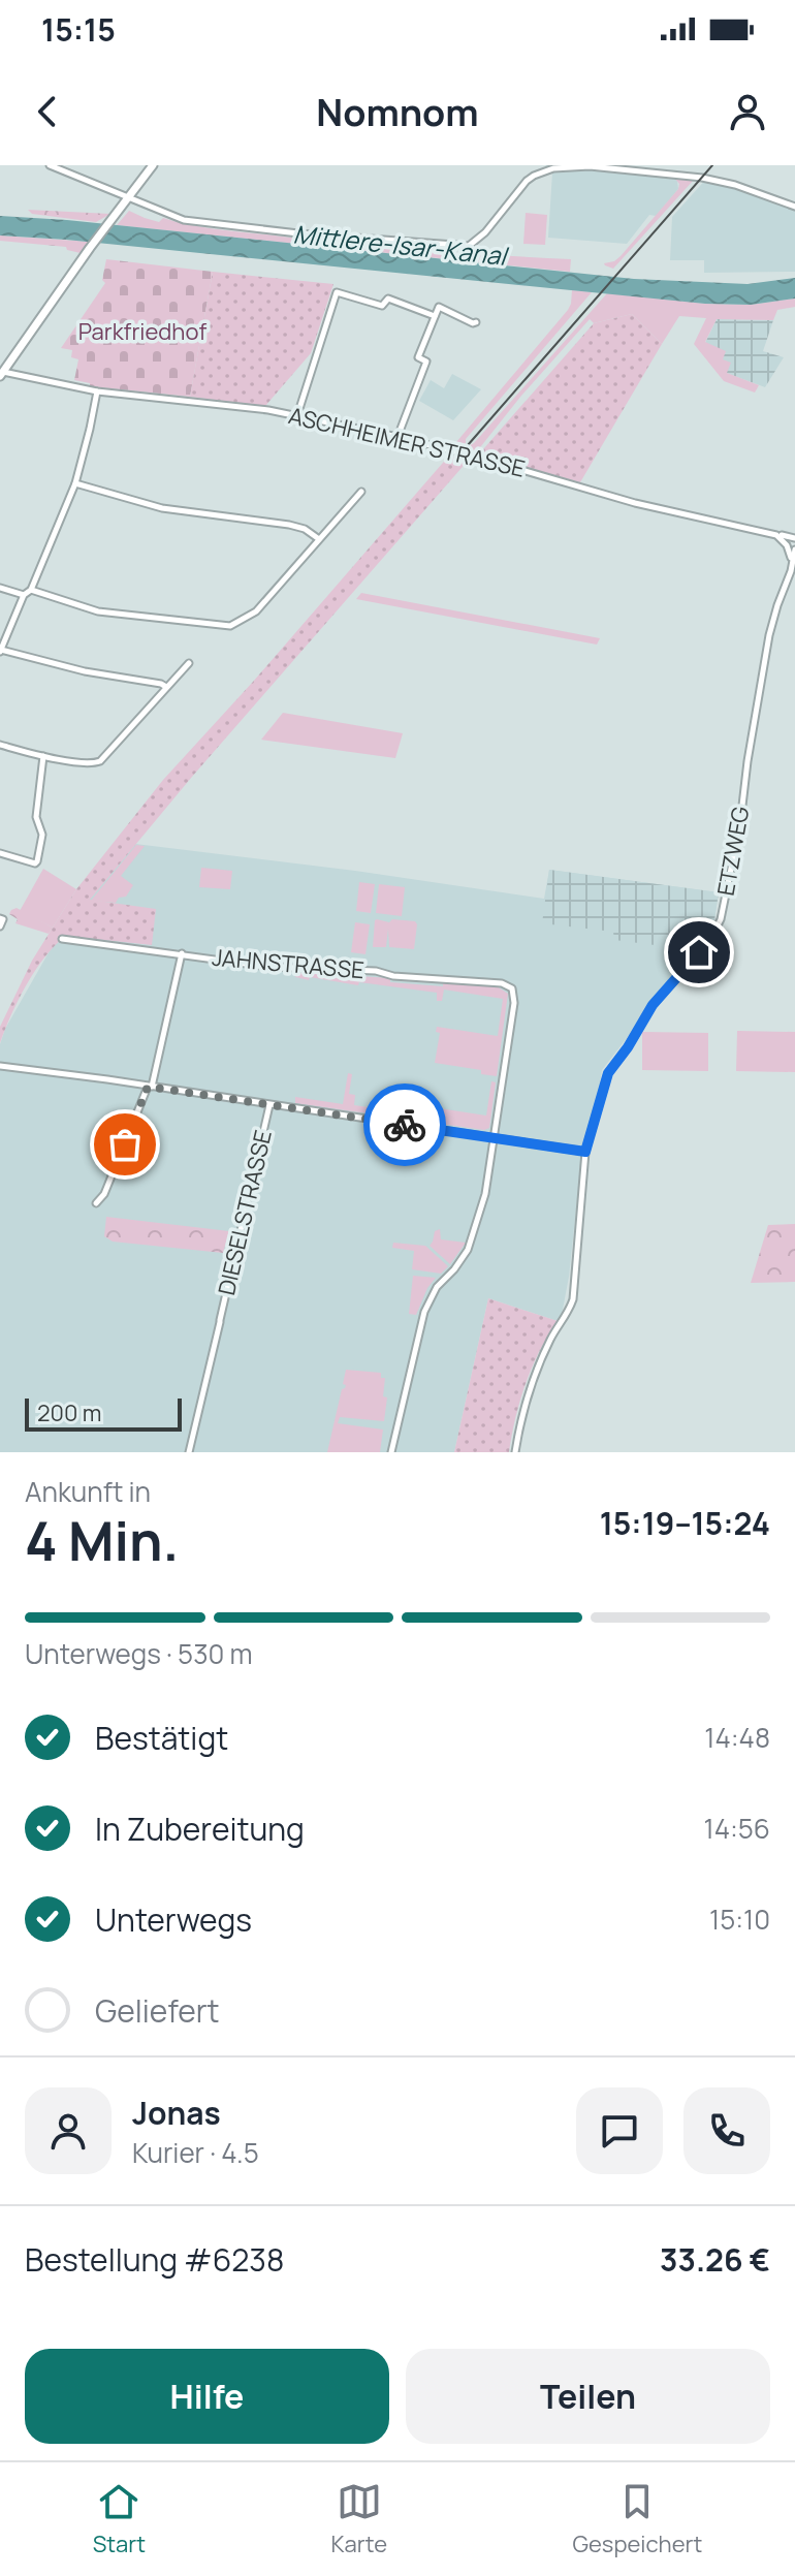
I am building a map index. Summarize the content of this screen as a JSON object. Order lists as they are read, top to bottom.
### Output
{
  "streets": {
    "street": [
      "ASCHHEIMER STRASSE",
      "ETZWEG",
      "JAHNSTRASSE",
      "DIESELSTRASSE"
    ]
  },
  "water": ["Mittlere-Isar-Kanal"],
  "parks": ["Parkfriedhof"],
  "scale_bar": "200 m",
  "page": {
    "status": "15:15",
    "header": "Nomnom",
    "scale": "200 m",
    "heading": ["4 Min.", "Ankunft in", "15:19–15:24"],
    "panel": [
      "Jonas",
      "Kurier · 4.5",
      "Bestellung #6238",
      "33.26 €"
    ],
    "bar": "Unterwegs · 530 m",
    "list": [
      ["Bestätigt", "14:48"],
      ["In Zubereitung", "14:56"],
      ["Unterwegs", "15:10"],
      "Geliefert"
    ],
    "buttons": ["Hilfe", "Teilen"],
    "tabs": ["Start", "Karte", "Gespeichert"]
  }
}
